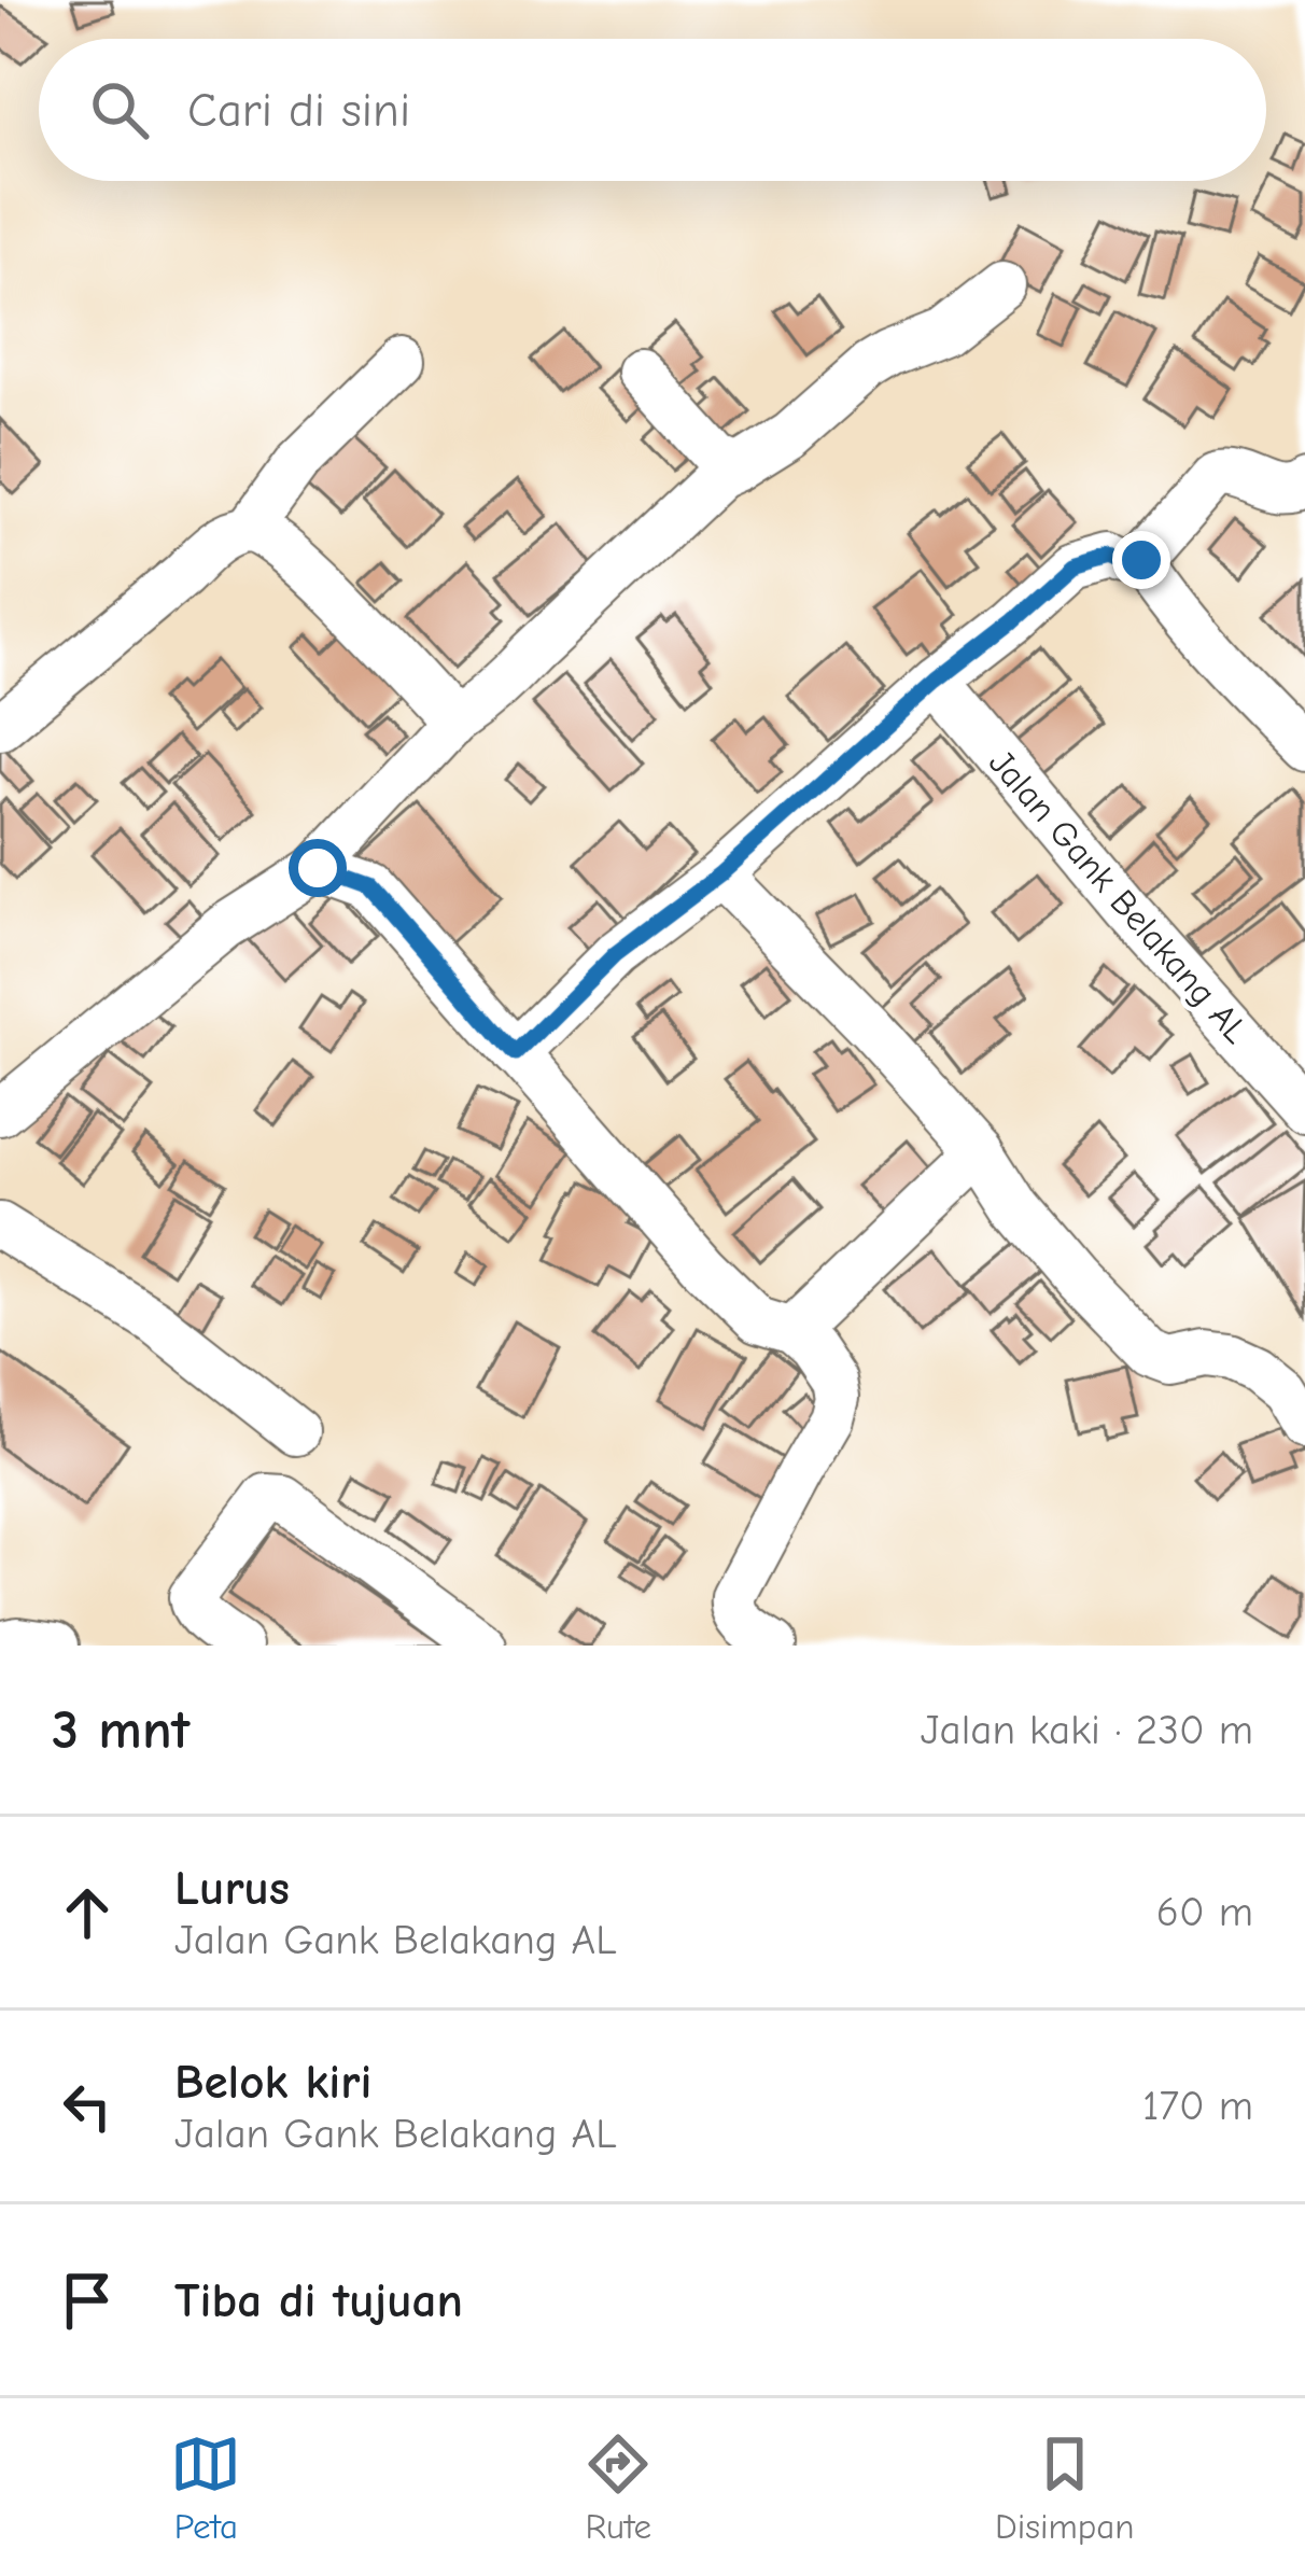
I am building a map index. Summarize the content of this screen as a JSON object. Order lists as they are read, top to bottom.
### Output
{
  "streets": {
    "street": ["Jalan Gank Belakang AL"]
  },
  "page": {
    "search": "Cari di sini",
    "heading": ["3 mnt", "Jalan kaki · 230 m"],
    "list": [
      ["Lurus", "Jalan Gank Belakang AL", "60 m"],
      ["Belok kiri", "Jalan Gank Belakang AL", "170 m"],
      "Tiba di tujuan"
    ],
    "nav": ["Peta", "Rute", "Disimpan"]
  }
}
